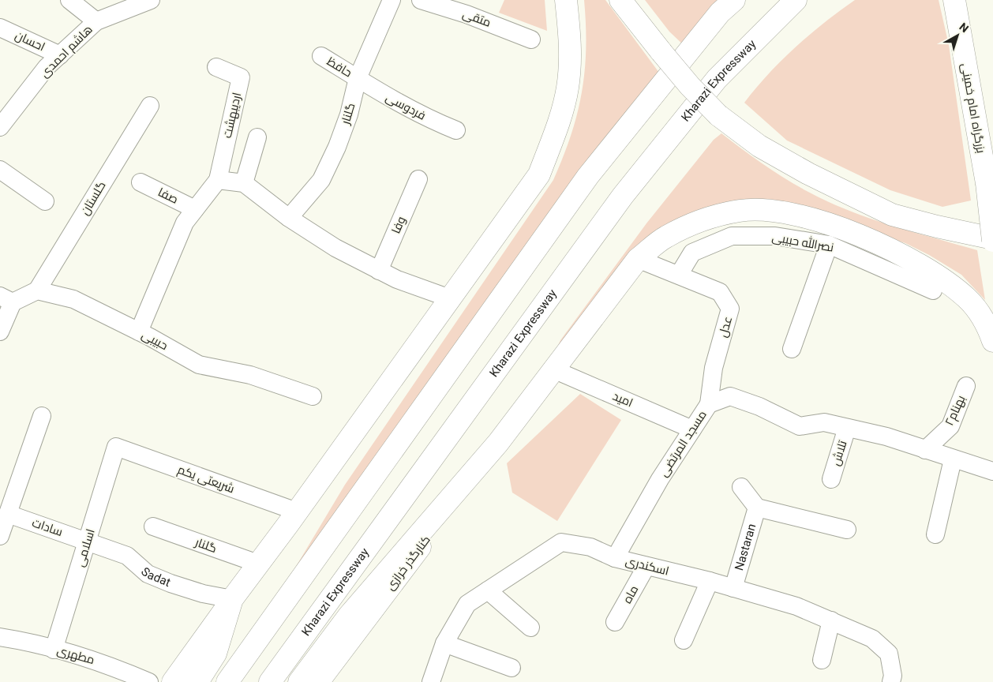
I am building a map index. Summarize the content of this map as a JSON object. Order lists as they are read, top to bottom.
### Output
{
  "streets": {
    "main road": ["Kharazi Expressway", "بزرگراه امام خمینی", "کنارگذر خرازی"],
    "street": [
      "متقی",
      "احسان",
      "هاشم احمدی",
      "حافظ",
      "فردوسی",
      "گلنار",
      "اردیبهشت",
      "صفا",
      "گلستان",
      "وفا",
      "نصرالله حبیبی",
      "عدل",
      "حبیبی",
      "امید",
      "بهنام۲",
      "مسجد المرتضی",
      "تلاش",
      "شریعتی یکم",
      "سادات",
      "اسلامی",
      "Nastaran",
      "اسکندری",
      "Sadat",
      "ماه",
      "مطهری"
    ]
  },
  "crossings": [
    ["احسان", "هاشم احمدی"],
    ["حافظ", "فردوسی"],
    ["حافظ", "گلنار"],
    ["فردوسی", "گلنار"],
    ["گلستان", "حبیبی"],
    ["نصرالله حبیبی", "عدل"],
    ["عدل", "مسجد المرتضی"],
    ["امید", "مسجد المرتضی"],
    ["بهنام۲", "مسجد المرتضی"],
    ["مسجد المرتضی", "تلاش"],
    ["مسجد المرتضی", "اسکندری"],
    ["شریعتی یکم", "اسلامی"],
    ["سادات", "اسلامی"],
    ["سادات", "Sadat"],
    ["اسلامی", "Sadat"],
    ["اسلامی", "مطهری"],
    ["Nastaran", "اسکندری"],
    ["اسکندری", "ماه"]
  ],
  "north": "top right"
}
